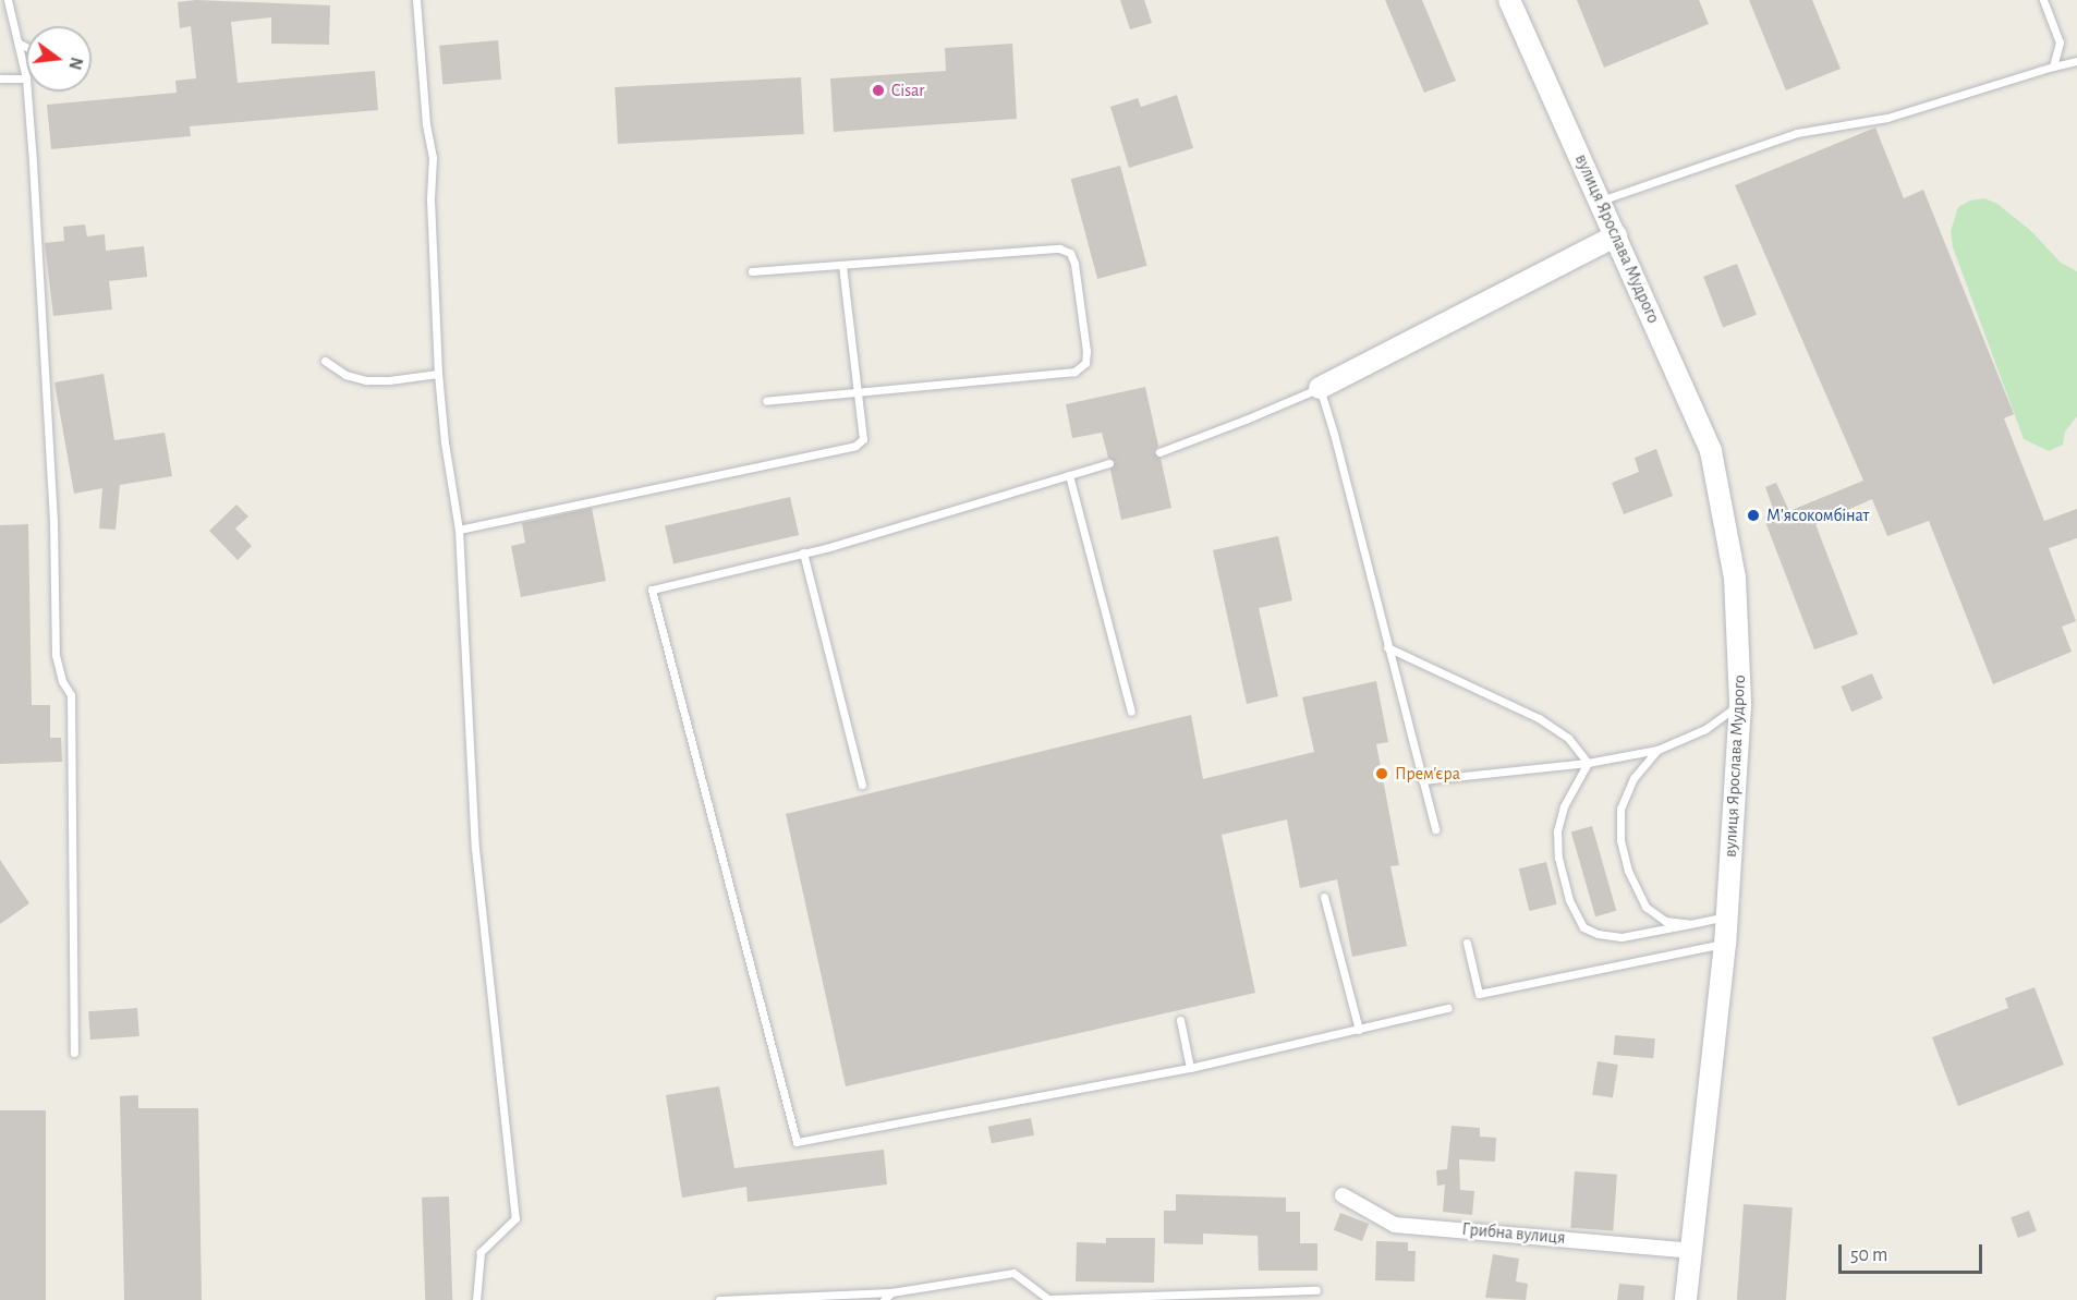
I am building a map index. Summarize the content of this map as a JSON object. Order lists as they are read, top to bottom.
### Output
{
  "streets": {
    "main road": ["вулиця Ярослава Мудрого"],
    "street": ["Грибна вулиця"]
  },
  "crossings": [
    ["вулиця Ярослава Мудрого", "Грибна вулиця"]
  ],
  "places": ["Cisar", "М'ясокомбінат", "Прем'єра"],
  "scale_bar": "50 m",
  "north": "right"
}
